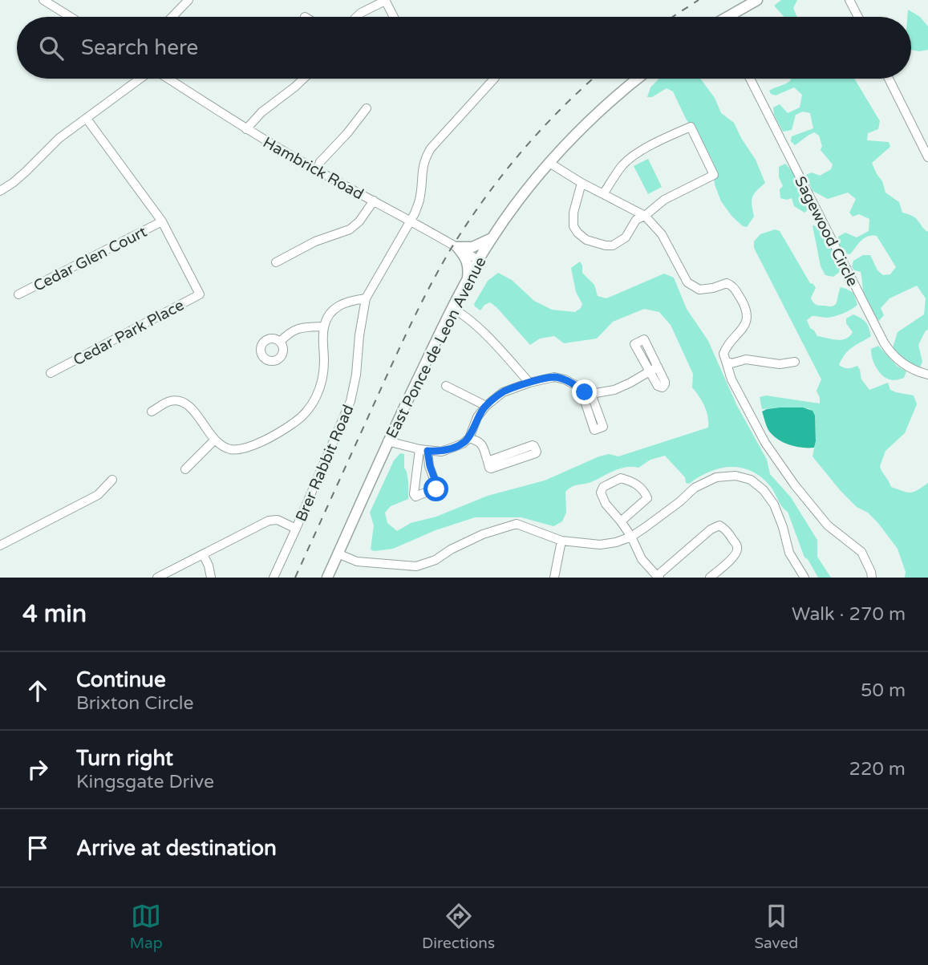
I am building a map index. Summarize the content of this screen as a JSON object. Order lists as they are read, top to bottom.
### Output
{
  "streets": {
    "main road": ["East Ponce de Leon Avenue"],
    "street": [
      "Hambrick Road",
      "Sagewood Circle",
      "Cedar Glen Court",
      "Cedar Park Place",
      "Brer Rabbit Road"
    ]
  },
  "crossings": [
    ["Hambrick Road", "East Ponce de Leon Avenue"],
    ["Hambrick Road", "Brer Rabbit Road"],
    ["Cedar Glen Court", "Cedar Park Place"]
  ],
  "page": {
    "search": "Search here",
    "heading": ["4 min", "Walk · 270 m"],
    "list": [
      ["Continue", "Brixton Circle", "50 m"],
      ["Turn right", "Kingsgate Drive", "220 m"],
      "Arrive at destination"
    ],
    "nav": ["Map", "Directions", "Saved"]
  }
}
